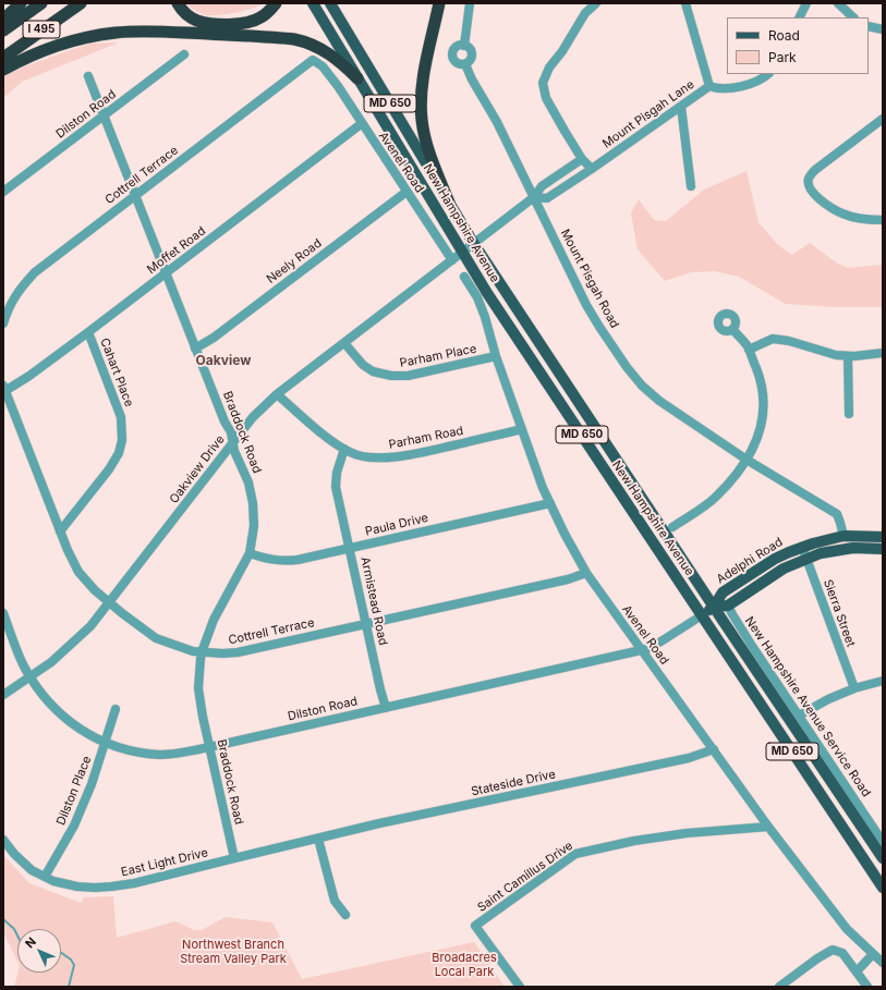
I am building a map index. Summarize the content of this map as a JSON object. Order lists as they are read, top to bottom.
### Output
{
  "streets": {
    "highway": ["I 495"],
    "main road": ["MD 650", "New Hampshire Avenue", "Adelphi Road"],
    "street": [
      "Dilston Road",
      "Mount Pisgah Lane",
      "Avenel Road",
      "Cottrell Terrace",
      "Moffet Road",
      "Neely Road",
      "Mount Pisgah Road",
      "Parham Place",
      "Cahart Place",
      "Braddock Road",
      "Parham Road",
      "Oakview Drive",
      "Paula Drive",
      "Armistead Road",
      "Sierra Street",
      "New Hampshire Avenue Service Road",
      "Stateside Drive",
      "Dilston Place",
      "East Light Drive",
      "Saint Camillus Drive"
    ]
  },
  "crossings": [
    ["Dilston Road", "Avenel Road"],
    ["Dilston Road", "New Hampshire Avenue"],
    ["Dilston Road", "Braddock Road"],
    ["Dilston Road", "Oakview Drive"],
    ["Dilston Road", "Adelphi Road"],
    ["Dilston Road", "Armistead Road"],
    ["Dilston Road", "Dilston Place"],
    ["Mount Pisgah Lane", "Mount Pisgah Road"],
    ["Mount Pisgah Lane", "Oakview Drive"],
    ["Avenel Road", "Cottrell Terrace"],
    ["Avenel Road", "Moffet Road"],
    ["Avenel Road", "Neely Road"],
    ["Avenel Road", "Parham Place"],
    ["Avenel Road", "Parham Road"],
    ["Avenel Road", "Oakview Drive"],
    ["Avenel Road", "Paula Drive"],
    ["Avenel Road", "Stateside Drive"],
    ["Avenel Road", "Saint Camillus Drive"],
    ["Cottrell Terrace", "Moffet Road"],
    ["Cottrell Terrace", "Cahart Place"],
    ["Cottrell Terrace", "Braddock Road"],
    ["Cottrell Terrace", "Oakview Drive"],
    ["Cottrell Terrace", "Armistead Road"],
    ["New Hampshire Avenue", "Oakview Drive"],
    ["New Hampshire Avenue", "Adelphi Road"],
    ["Moffet Road", "Cahart Place"],
    ["Moffet Road", "Braddock Road"],
    ["Neely Road", "Braddock Road"],
    ["Mount Pisgah Road", "Oakview Drive"],
    ["Mount Pisgah Road", "Adelphi Road"],
    ["Parham Place", "Oakview Drive"],
    ["Braddock Road", "Oakview Drive"],
    ["Braddock Road", "Paula Drive"],
    ["Braddock Road", "East Light Drive"],
    ["Parham Road", "Oakview Drive"],
    ["Parham Road", "Armistead Road"],
    ["Paula Drive", "Armistead Road"],
    ["Adelphi Road", "Sierra Street"],
    ["Adelphi Road", "New Hampshire Avenue Service Road"],
    ["Stateside Drive", "East Light Drive"],
    ["Dilston Place", "East Light Drive"]
  ],
  "districts": ["Oakview"],
  "parks": ["Northwest Branch Stream Valley Park", "Broadacres Local Park"],
  "legend": ["Road", "Park"],
  "north": "top left"
}
